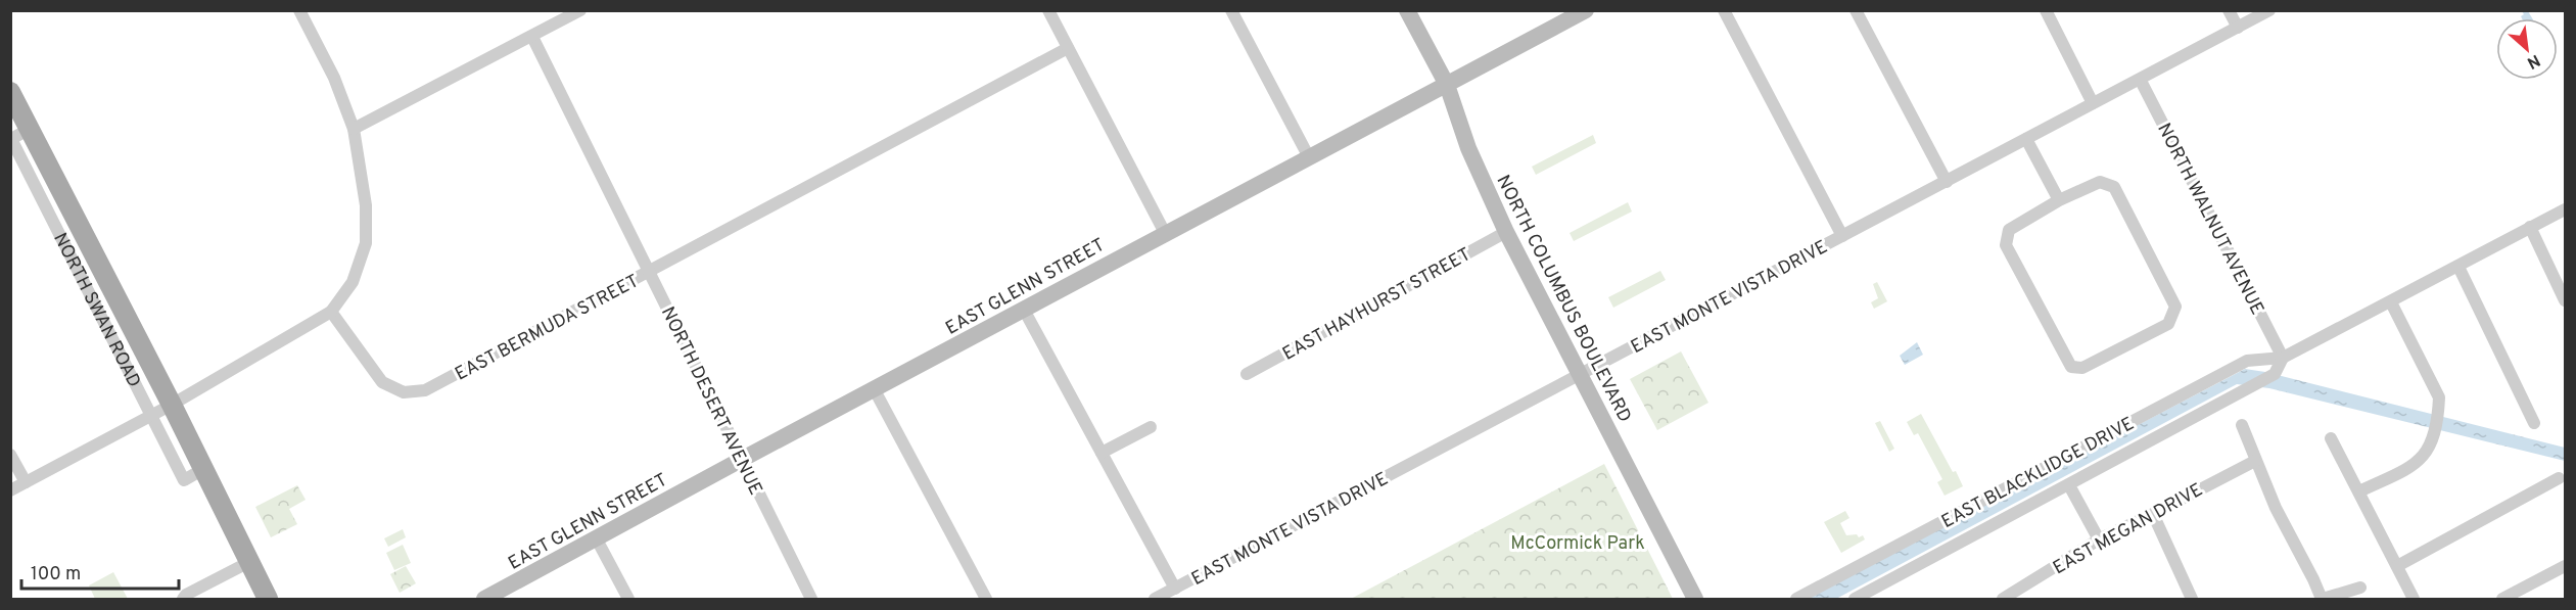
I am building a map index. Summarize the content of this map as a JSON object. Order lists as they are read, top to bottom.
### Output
{
  "streets": {
    "main road": ["NORTH SWAN ROAD"],
    "street": [
      "NORTH WALNUT AVENUE",
      "EAST GLENN STREET",
      "EAST MONTE VISTA DRIVE",
      "NORTH COLUMBUS BOULEVARD",
      "EAST HAYHURST STREET",
      "EAST BERMUDA STREET",
      "NORTH DESERT AVENUE",
      "EAST BLACKLIDGE DRIVE",
      "EAST MEGAN DRIVE"
    ]
  },
  "crossings": [
    ["NORTH WALNUT AVENUE", "EAST MONTE VISTA DRIVE"],
    ["NORTH WALNUT AVENUE", "EAST BLACKLIDGE DRIVE"],
    ["EAST GLENN STREET", "NORTH COLUMBUS BOULEVARD"],
    ["EAST GLENN STREET", "NORTH DESERT AVENUE"],
    ["EAST MONTE VISTA DRIVE", "NORTH COLUMBUS BOULEVARD"],
    ["NORTH COLUMBUS BOULEVARD", "EAST HAYHURST STREET"],
    ["EAST BERMUDA STREET", "NORTH DESERT AVENUE"]
  ],
  "parks": ["McCormick Park"],
  "scale_bar": "100 m",
  "north": "bottom right"
}
